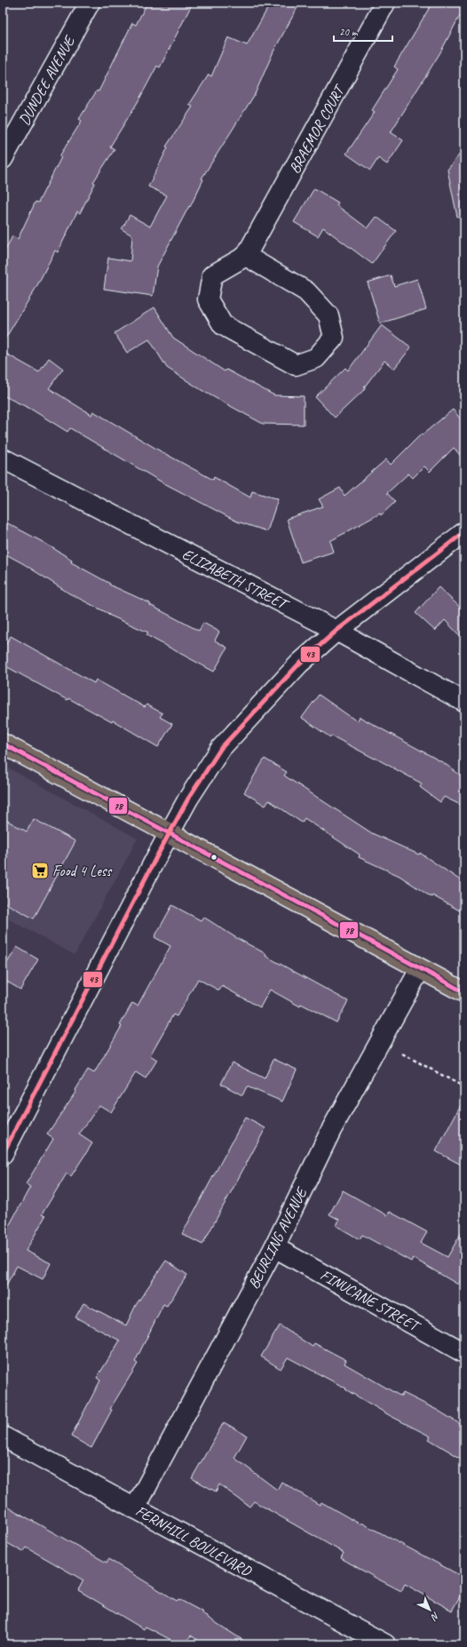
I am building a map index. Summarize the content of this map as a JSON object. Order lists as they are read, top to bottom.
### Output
{
  "streets": {
    "street": [
      "DUNDEE AVENUE",
      "BRAEMOR COURT",
      "ELIZABETH STREET",
      "BEURLING AVENUE",
      "FINUCANE STREET",
      "FERNHILL BOULEVARD"
    ]
  },
  "crossings": [
    ["BEURLING AVENUE", "FINUCANE STREET"],
    ["BEURLING AVENUE", "FERNHILL BOULEVARD"]
  ],
  "places": {
    "supermarket": ["Food 4 Less"]
  },
  "lines": ["transit line 43", "transit line 78"],
  "scale_bar": "20 m",
  "north": "bottom right"
}
